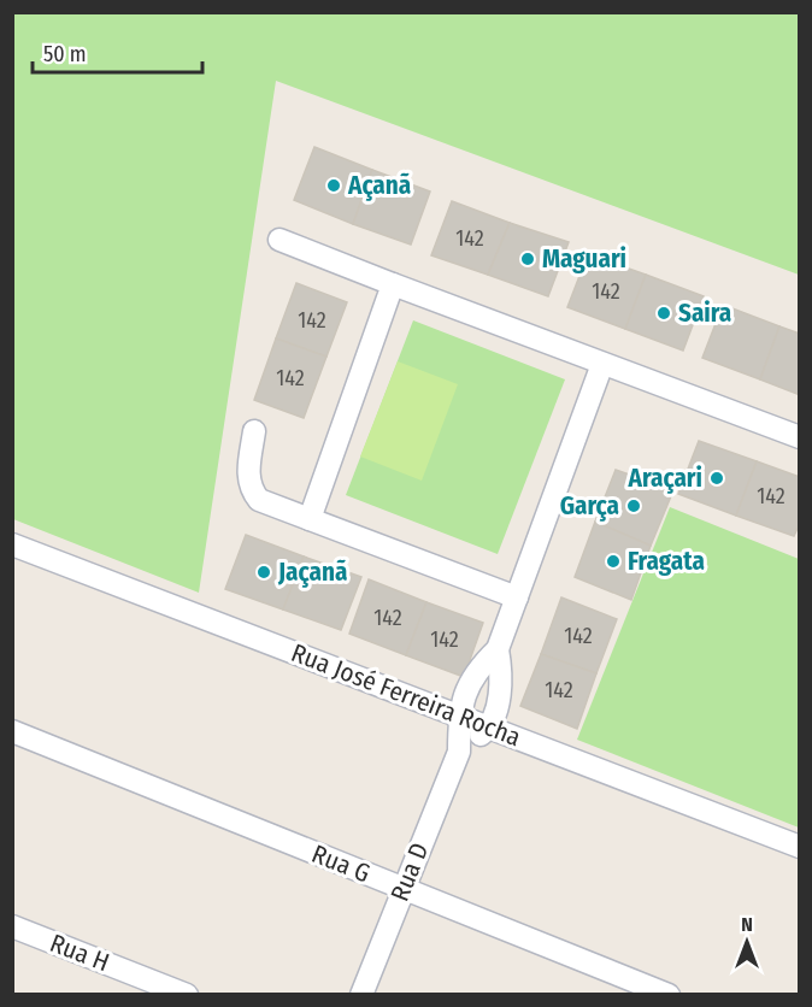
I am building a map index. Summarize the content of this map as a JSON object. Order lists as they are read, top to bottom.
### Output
{
  "streets": {
    "street": [
      "Rua José Ferreira Rocha",
      "Rua G",
      "Rua D",
      "Rua H"
    ]
  },
  "crossings": [
    ["Rua José Ferreira Rocha", "Rua D"],
    ["Rua G", "Rua D"]
  ],
  "places": [
    "Açanã",
    "Maguari",
    "Saira",
    "Araçari",
    "Garça",
    "Fragata",
    "Jaçanã"
  ],
  "house_numbers": [
    "142",
    "142",
    "142",
    "142",
    "142",
    "142",
    "142",
    "142",
    "142"
  ],
  "scale_bar": "50 m",
  "north": "top"
}
